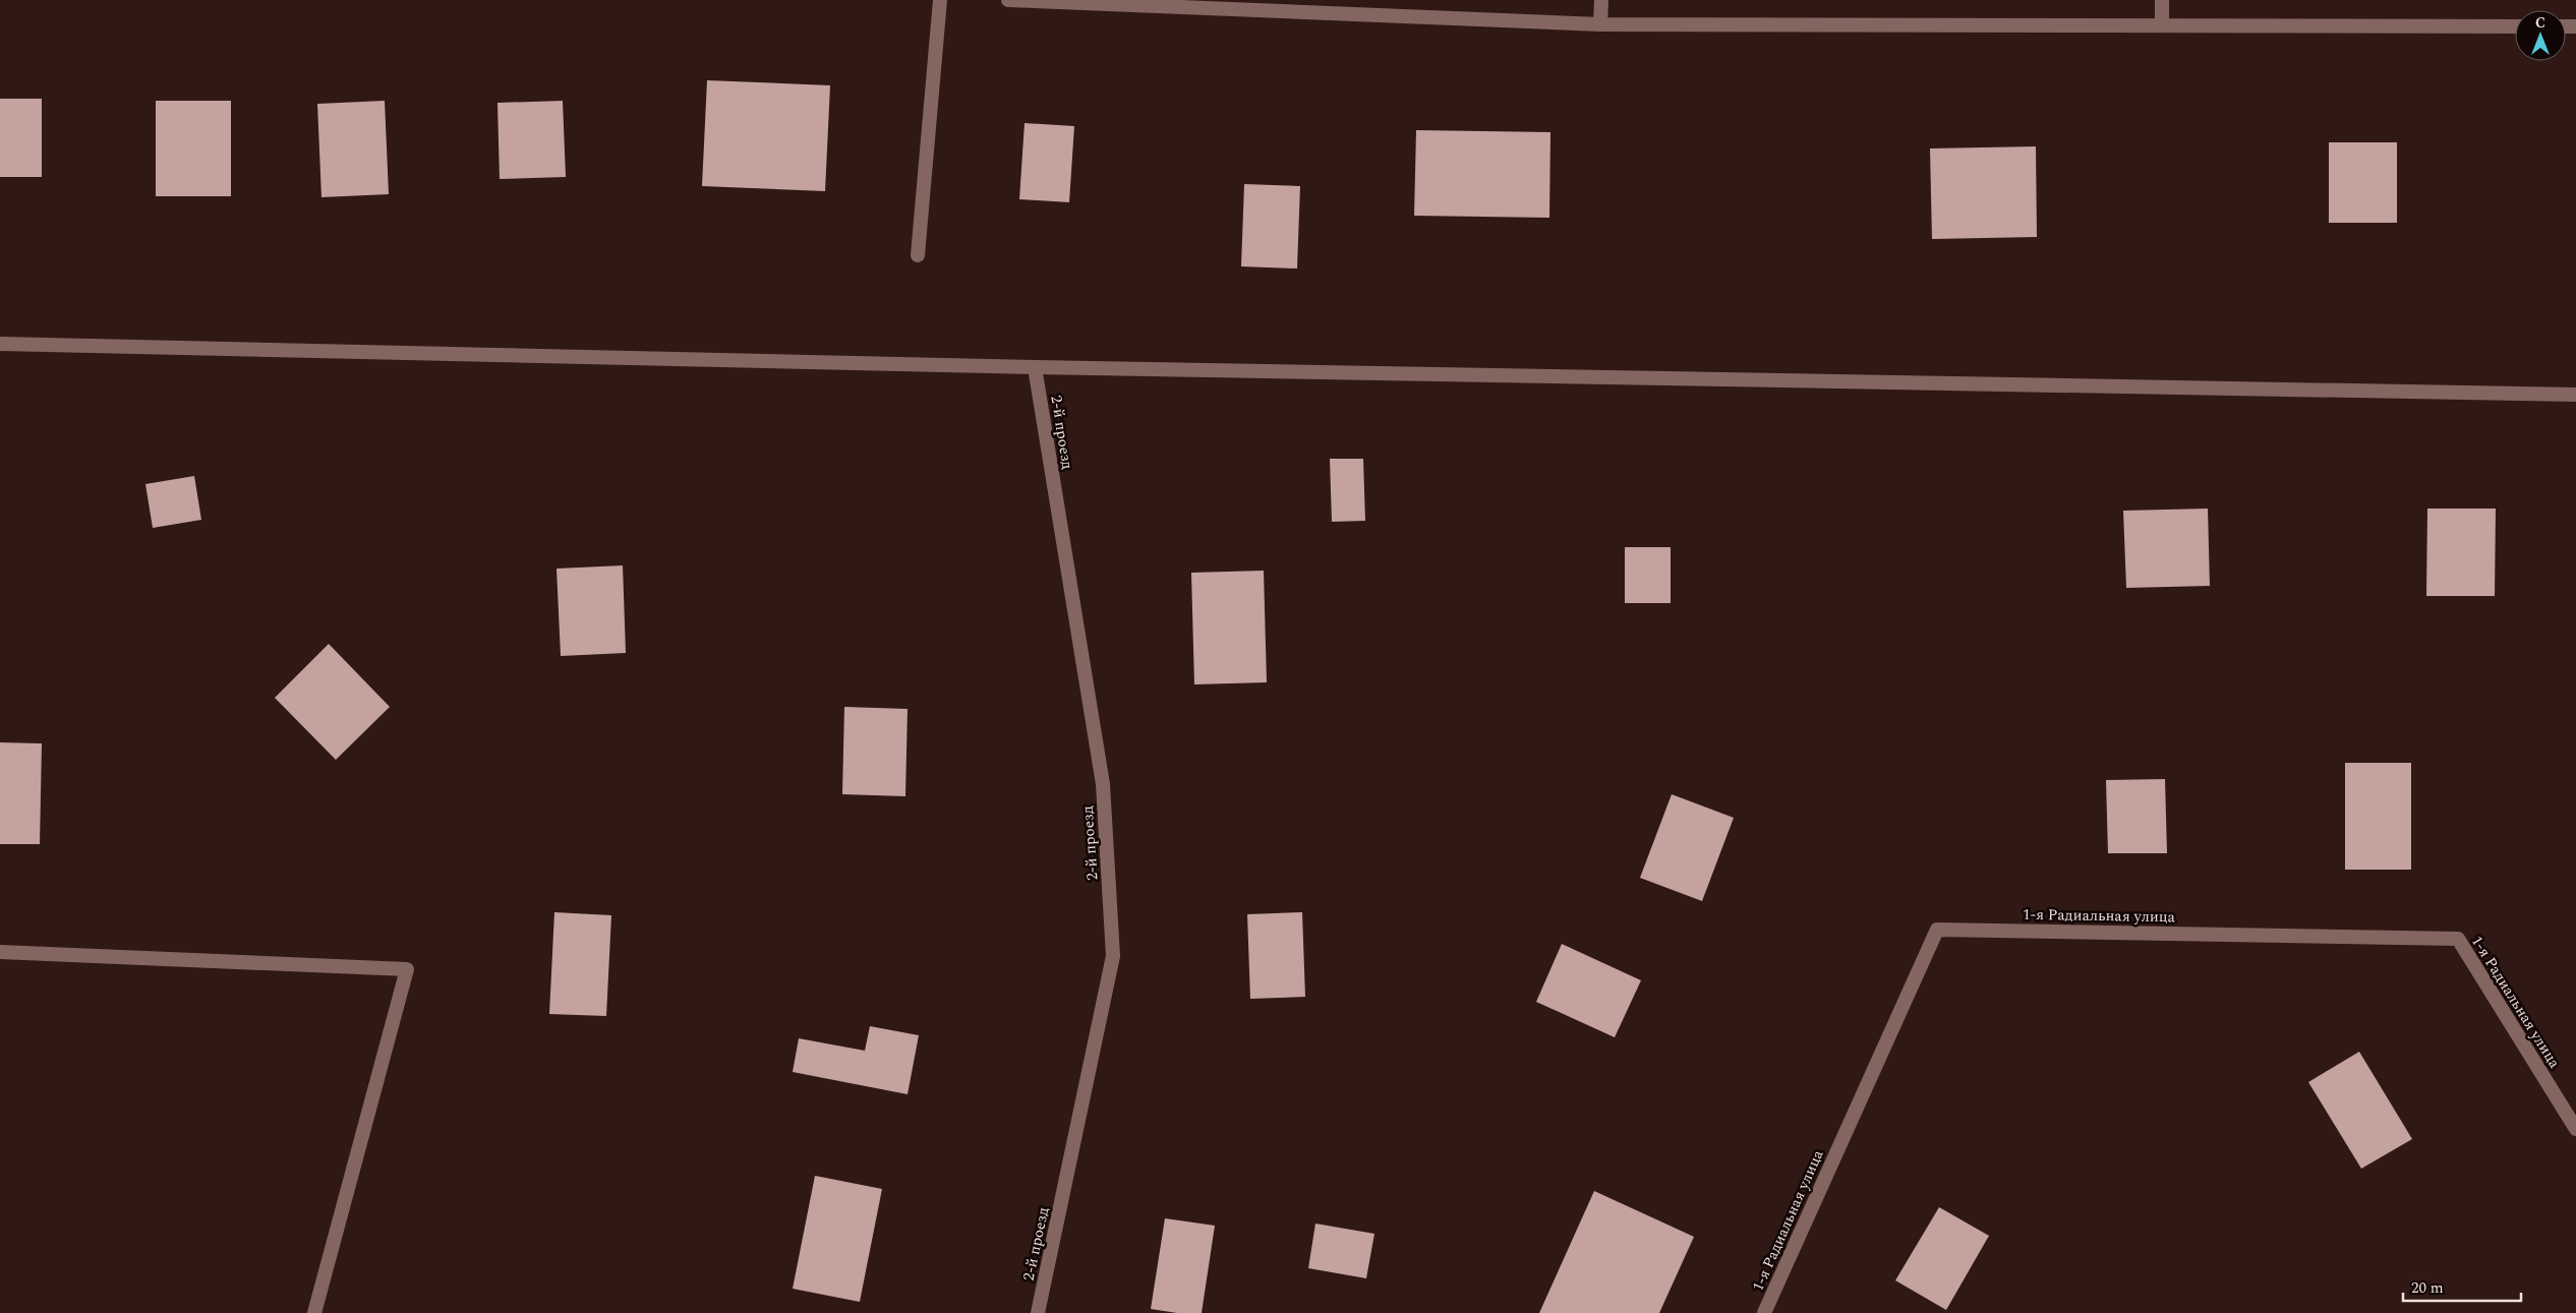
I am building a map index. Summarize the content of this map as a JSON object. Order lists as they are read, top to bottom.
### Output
{
  "streets": {
    "street": ["2-й проезд", "1-я Радиальная улица"]
  },
  "scale_bar": "20 m",
  "north": "top"
}
